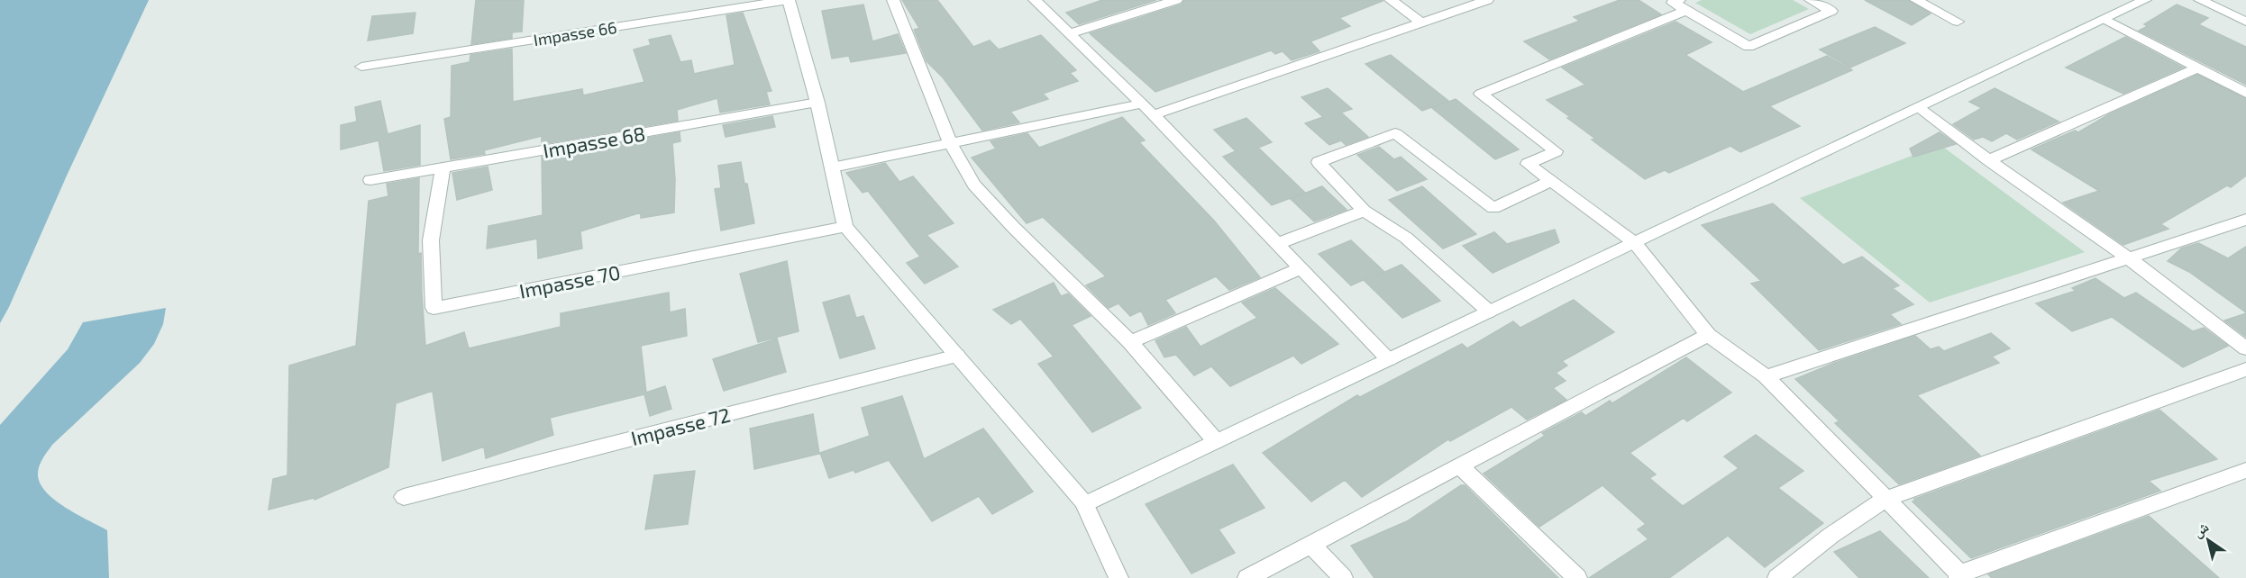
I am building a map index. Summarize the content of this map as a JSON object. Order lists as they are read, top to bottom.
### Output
{
  "streets": {
    "street": [
      "Impasse 66",
      "Impasse 68",
      "Impasse 70",
      "Impasse 72"
    ]
  },
  "crossings": [
    ["Impasse 68", "Impasse 70"]
  ],
  "north": "top left"
}
